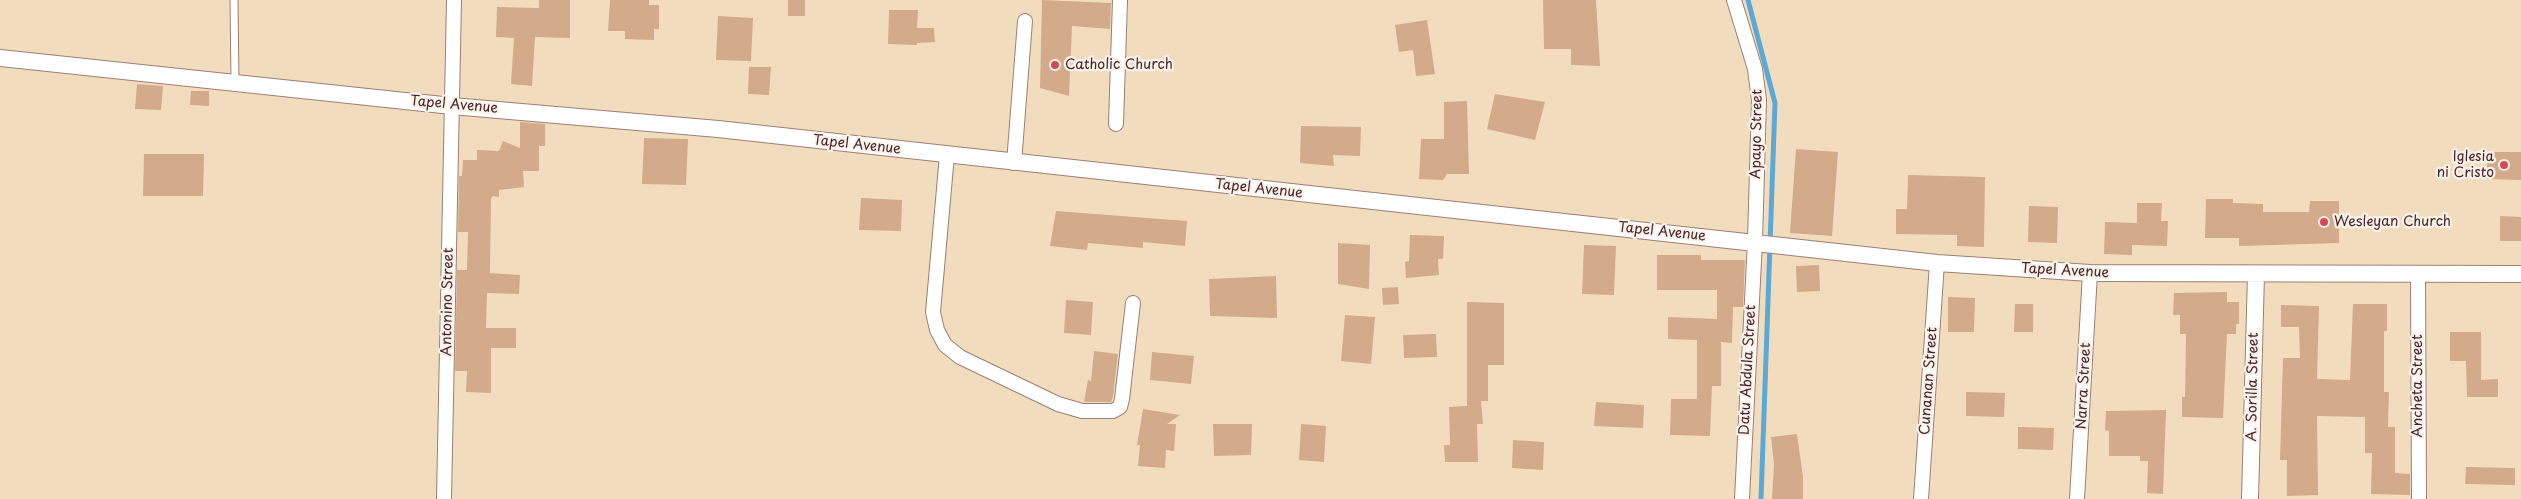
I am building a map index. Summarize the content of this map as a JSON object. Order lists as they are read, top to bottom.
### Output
{
  "streets": {
    "street": [
      "Tapel Avenue",
      "Apayo Street",
      "Antonino Street",
      "Datu Abdula Street",
      "Cunanan Street",
      "Narra Street",
      "Ancheta Street",
      "A. Sorilla Street"
    ]
  },
  "crossings": [
    ["Tapel Avenue", "Apayo Street"],
    ["Tapel Avenue", "Antonino Street"],
    ["Tapel Avenue", "Datu Abdula Street"],
    ["Tapel Avenue", "Cunanan Street"],
    ["Tapel Avenue", "Narra Street"],
    ["Tapel Avenue", "Ancheta Street"],
    ["Tapel Avenue", "A. Sorilla Street"],
    ["Apayo Street", "Datu Abdula Street"]
  ],
  "places": ["Catholic Church", "Iglesia ni Cristo", "Wesleyan Church"]
}
